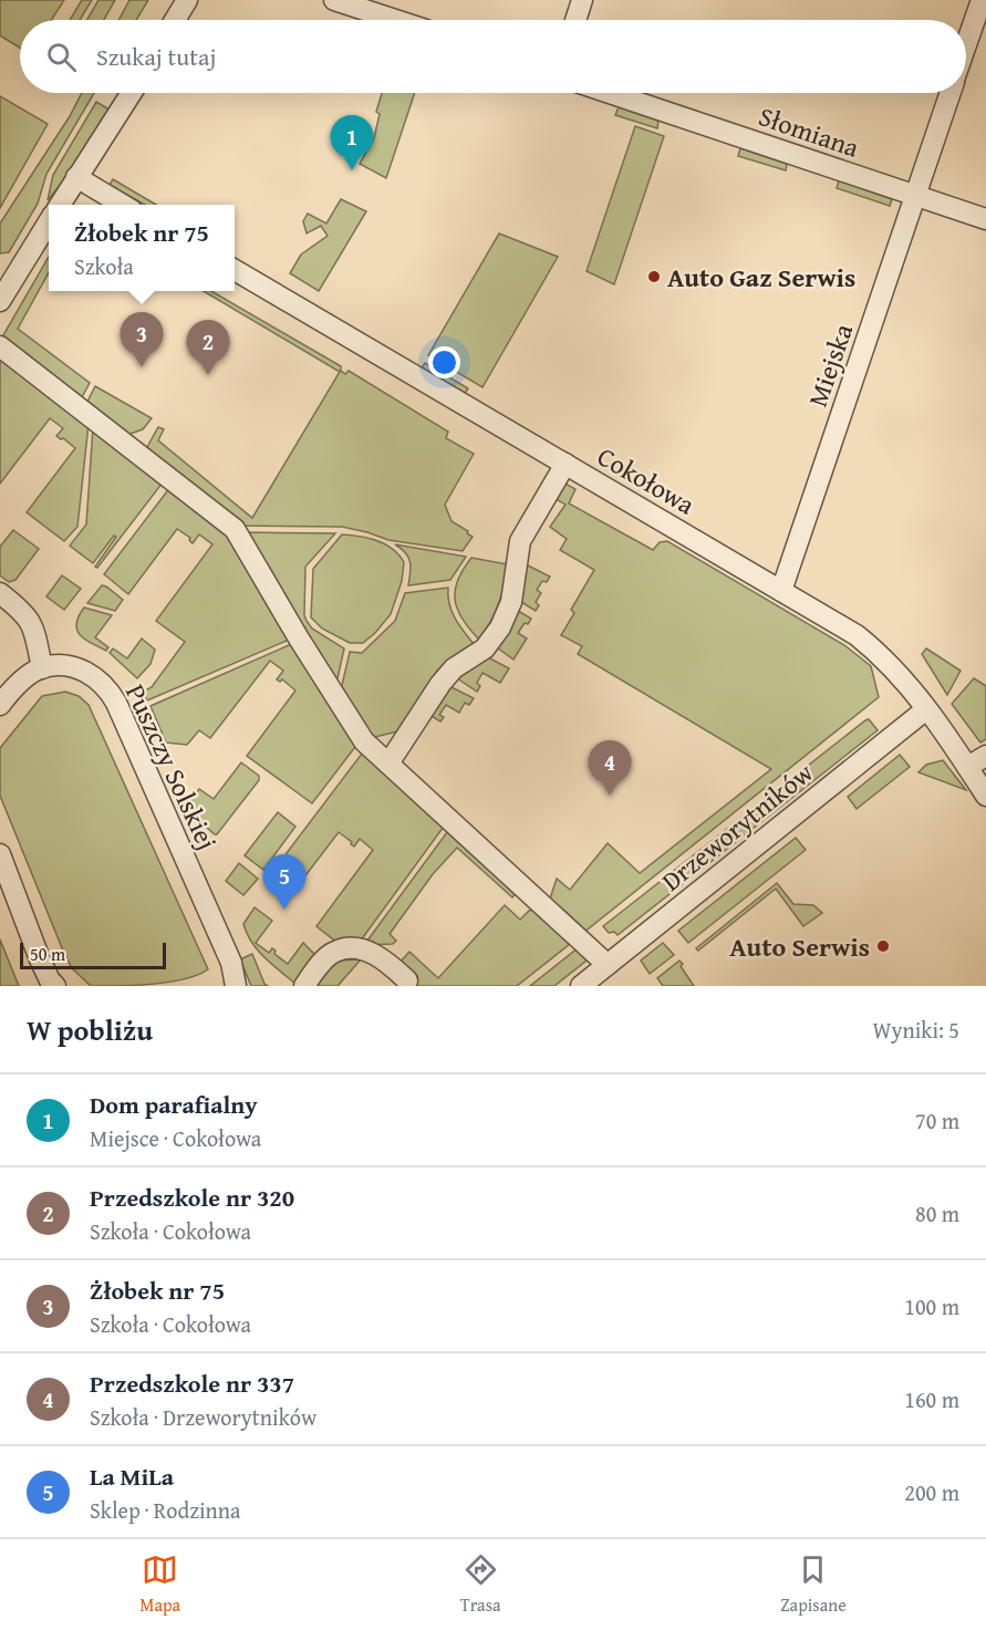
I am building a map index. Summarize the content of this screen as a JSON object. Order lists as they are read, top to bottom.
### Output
{
  "streets": {
    "street": [
      "Słomiana",
      "Miejska",
      "Cokołowa",
      "Puszczy Solskiej",
      "Drzeworytników"
    ]
  },
  "crossings": [
    ["Słomiana", "Miejska"],
    ["Miejska", "Cokołowa"],
    ["Cokołowa", "Drzeworytników"]
  ],
  "places": ["Auto Gaz Serwis", "Auto Serwis"],
  "scale_bar": "50 m",
  "page": {
    "search": "Szukaj tutaj",
    "pins": [
      "1",
      "3",
      "2",
      "4",
      "5"
    ],
    "popup": ["Żłobek nr 75", "Szkoła"],
    "scale": "50 m",
    "heading": ["W pobliżu", "Wyniki: 5"],
    "list": [
      {
        "mark": "1",
        "name": "Dom parafialny",
        "note": "Miejsce · Cokołowa",
        "value": "70 m"
      },
      {
        "mark": "2",
        "name": "Przedszkole nr 320",
        "note": "Szkoła · Cokołowa",
        "value": "80 m"
      },
      {
        "mark": "3",
        "name": "Żłobek nr 75",
        "note": "Szkoła · Cokołowa",
        "value": "100 m"
      },
      {
        "mark": "4",
        "name": "Przedszkole nr 337",
        "note": "Szkoła · Drzeworytników",
        "value": "160 m"
      },
      {
        "mark": "5",
        "name": "La MiLa",
        "note": "Sklep · Rodzinna",
        "value": "200 m"
      }
    ],
    "nav": ["Mapa", "Trasa", "Zapisane"]
  }
}
